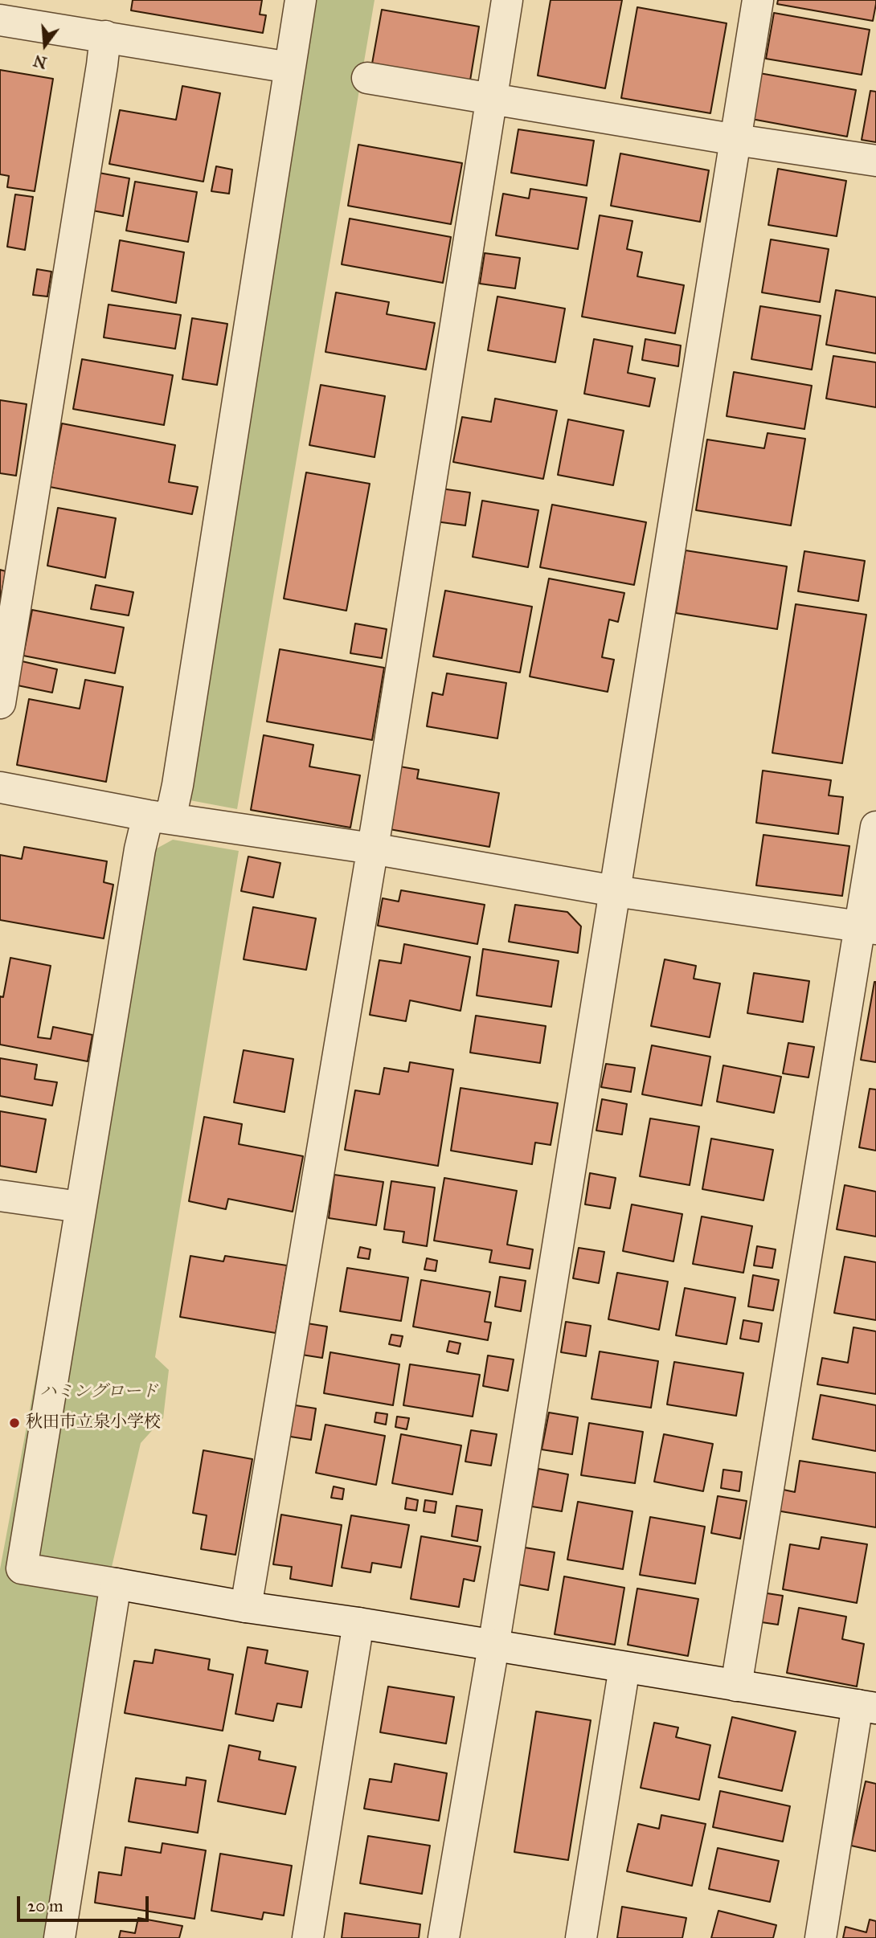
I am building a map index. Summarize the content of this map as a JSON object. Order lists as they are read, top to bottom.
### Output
{
  "parks": ["ハミングロード"],
  "places": ["秋田市立泉小学校"],
  "scale_bar": "20 m",
  "north": "bottom"
}
